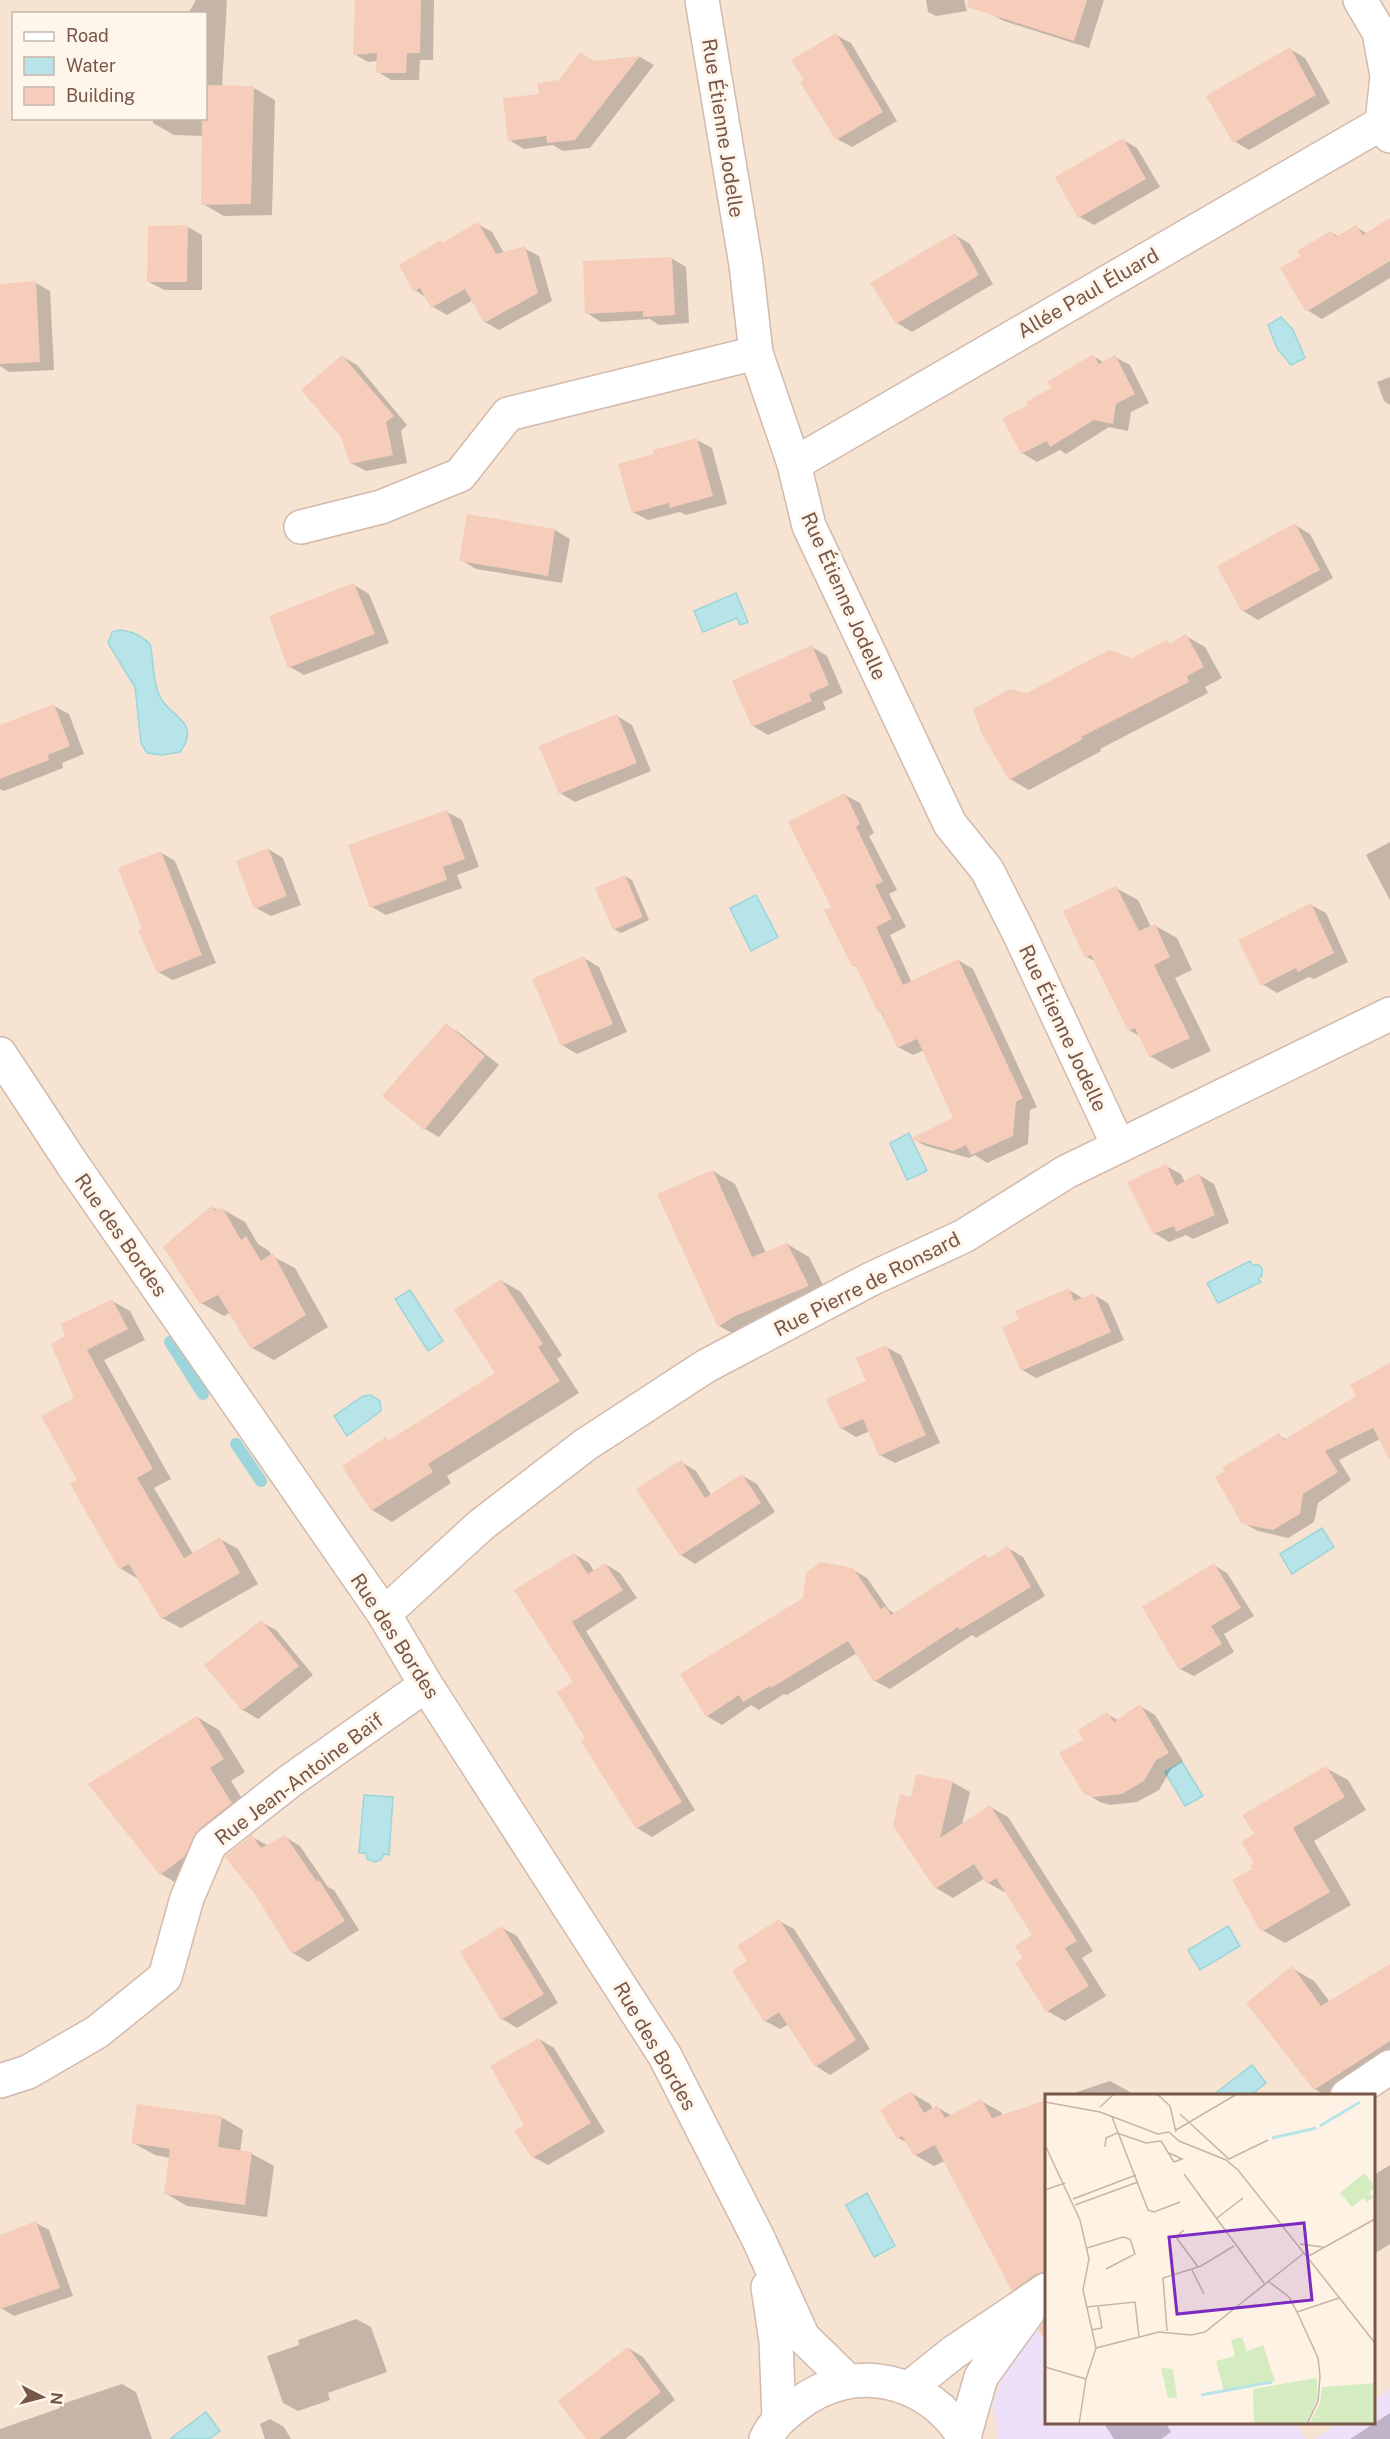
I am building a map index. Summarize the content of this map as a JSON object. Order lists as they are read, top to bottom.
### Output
{
  "streets": {
    "street": [
      "Rue Étienne Jodelle",
      "Allée Paul Éluard",
      "Rue des Bordes",
      "Rue Pierre de Ronsard",
      "Rue Jean-Antoine Baïf"
    ]
  },
  "crossings": [
    ["Rue Étienne Jodelle", "Allée Paul Éluard"],
    ["Rue Étienne Jodelle", "Rue Pierre de Ronsard"],
    ["Rue des Bordes", "Rue Pierre de Ronsard"],
    ["Rue des Bordes", "Rue Jean-Antoine Baïf"]
  ],
  "legend": ["Road", "Water", "Building"],
  "north": "right"
}
